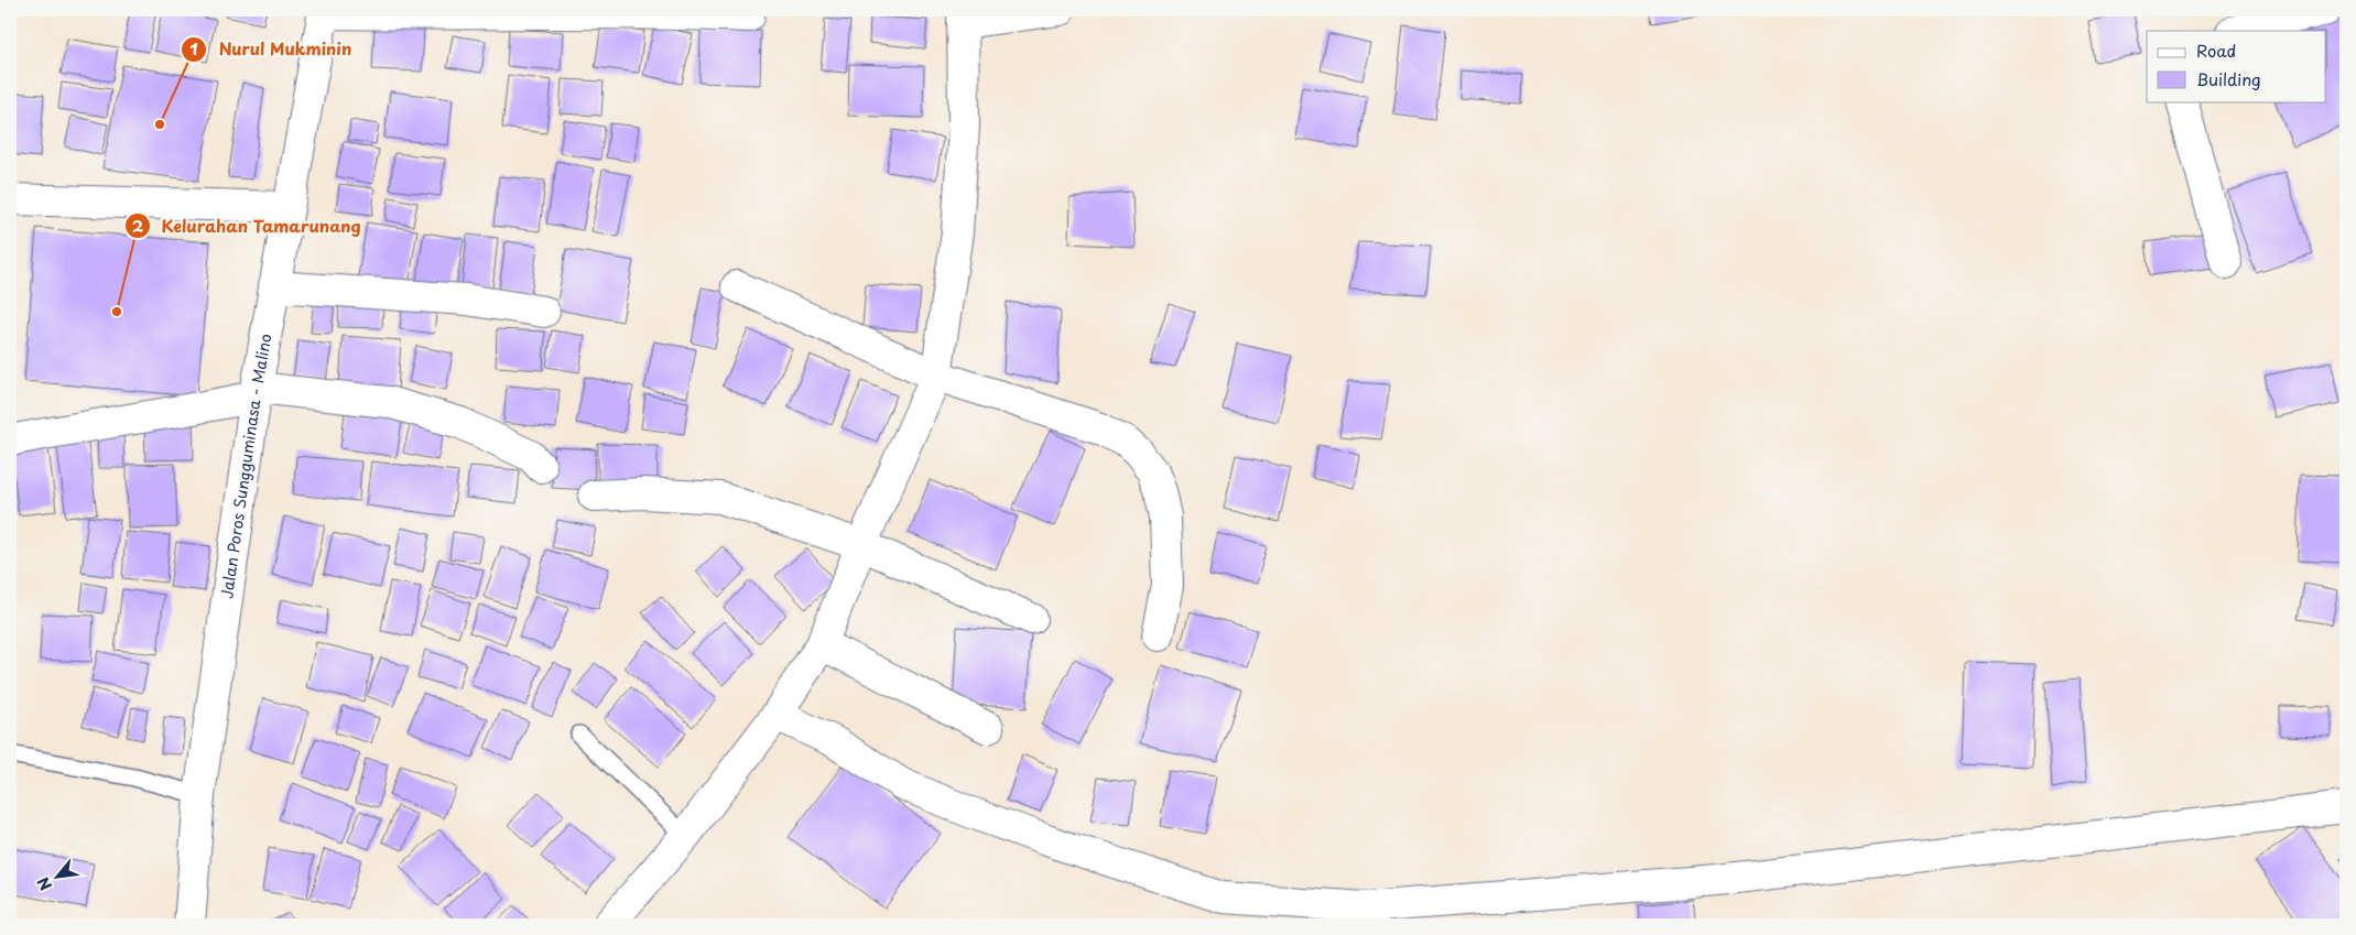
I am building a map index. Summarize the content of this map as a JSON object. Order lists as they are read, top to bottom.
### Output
{
  "streets": {
    "street": ["Jalan Poros Sungguminasa - Malino"]
  },
  "places": ["Nurul Mukminin", "Kelurahan Tamarunang"],
  "legend": ["Road", "Building"],
  "north": "bottom left"
}
